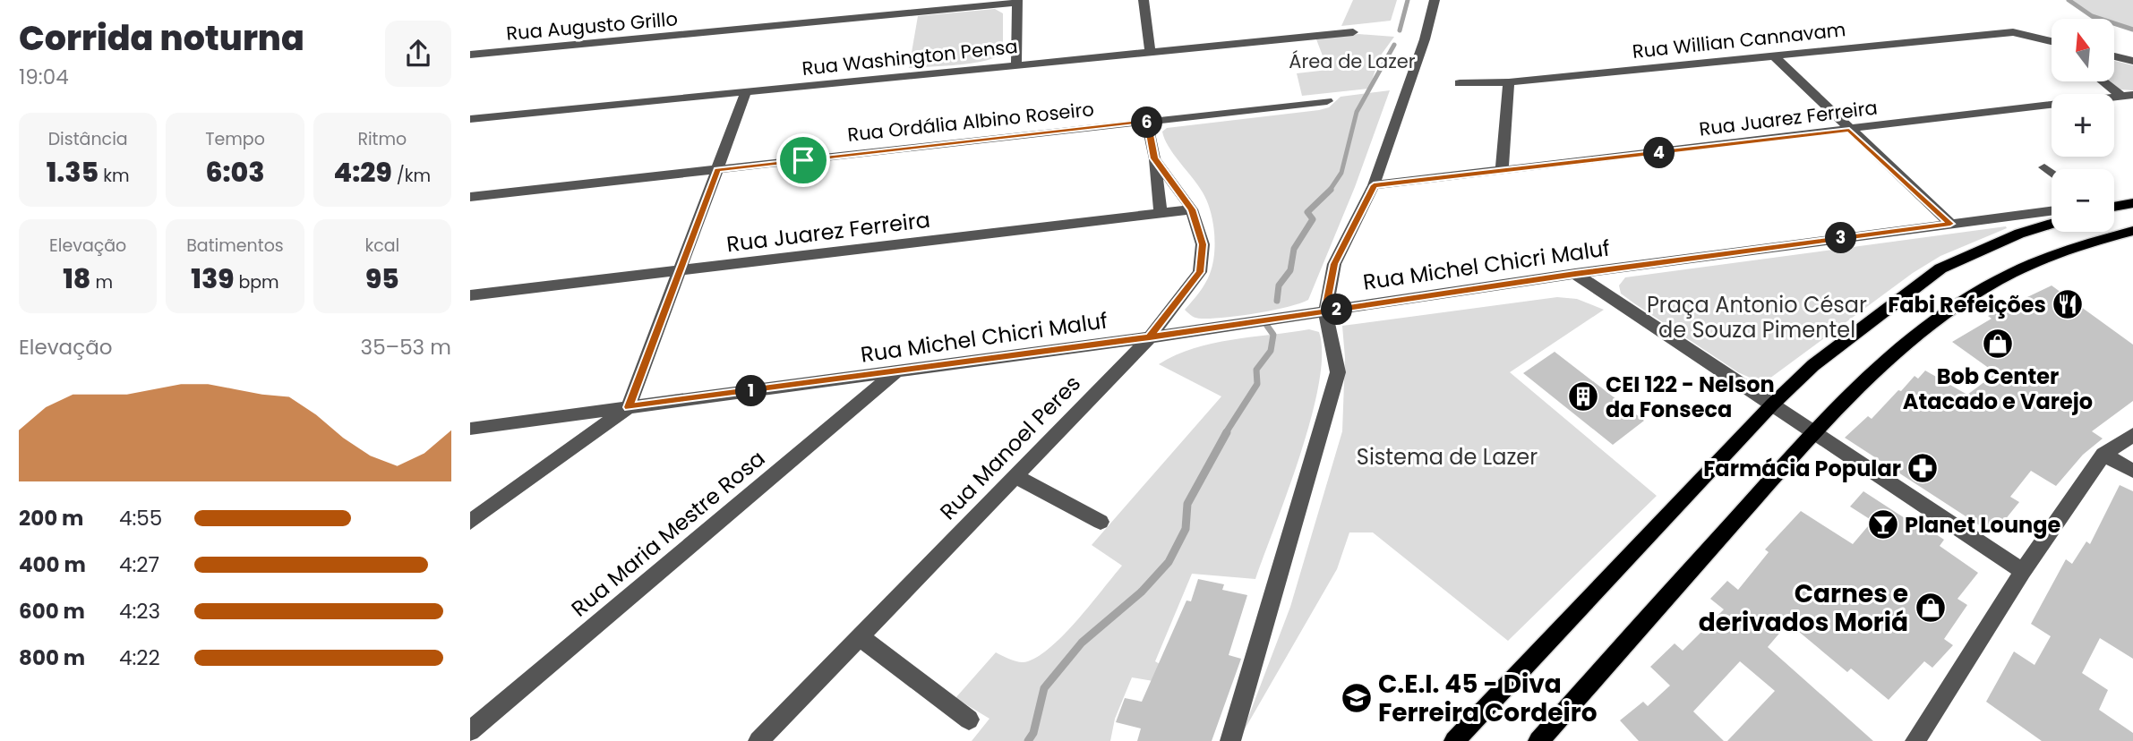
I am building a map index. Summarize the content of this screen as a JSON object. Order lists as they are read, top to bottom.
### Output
{
  "streets": {
    "street": [
      "Rua Augusto Grillo",
      "Rua Willian Cannavam",
      "Rua Washington Pensa",
      "Rua Juarez Ferreira",
      "Rua Ordália Albino Roseiro",
      "Rua Michel Chicri Maluf",
      "Rua Manoel Peres",
      "Rua Maria Mestre Rosa"
    ]
  },
  "crossings": [
    ["Rua Juarez Ferreira", "Rua Manoel Peres"],
    ["Rua Ordália Albino Roseiro", "Rua Manoel Peres"],
    ["Rua Michel Chicri Maluf", "Rua Manoel Peres"],
    ["Rua Michel Chicri Maluf", "Rua Maria Mestre Rosa"]
  ],
  "parks": ["Área de Lazer", "Praça Antonio César de Souza Pimentel", "Sistema de Lazer"],
  "places": {
    "restaurant": ["Fabi Refeições"],
    "shop": ["Bob Center Atacado e Varejo", "Carnes e derivados Moriá"],
    "building": ["CEI 122 - Nelson da Fonseca"],
    "pharmacy": ["Farmácia Popular"],
    "bar": ["Planet Lounge"],
    "school or university": ["C.E.I. 45 - Diva Ferreira Cordeiro"]
  },
  "north": "top",
  "page": {
    "heading": ["Corrida noturna", "19:04"],
    "map_buttons": ["+", "−"],
    "stats": [
      ["Distância", "1.35 km"],
      ["Tempo", "6:03"],
      ["Ritmo", "4:29 /km"],
      ["Elevação", "18 m"],
      ["Batimentos", "139 bpm"],
      ["kcal", "95"]
    ],
    "pins": [
      "6",
      "4",
      "3",
      "2",
      "1"
    ],
    "chart": ["Elevação", "35–53 m"],
    "list": [
      {
        "name": "200 m",
        "note": "4:55"
      },
      {
        "name": "400 m",
        "note": "4:27"
      },
      {
        "name": "600 m",
        "note": "4:23"
      },
      {
        "name": "800 m",
        "note": "4:22"
      }
    ]
  }
}
